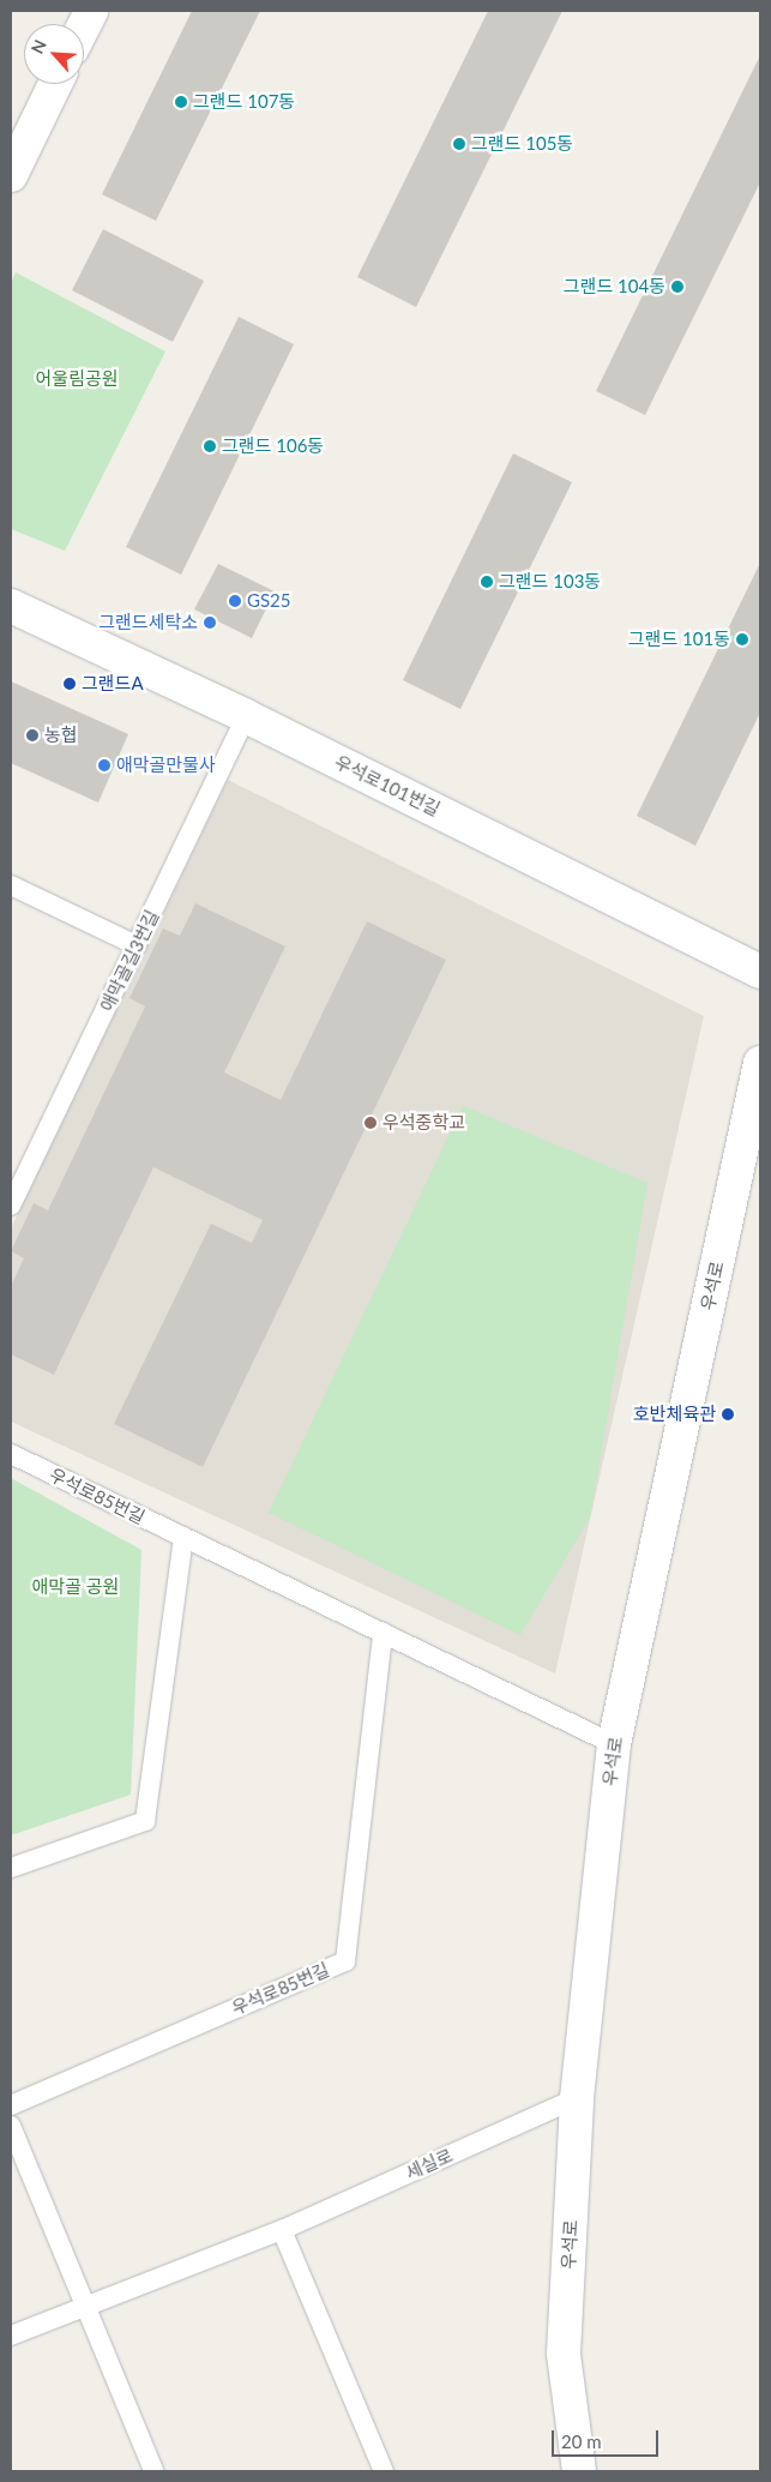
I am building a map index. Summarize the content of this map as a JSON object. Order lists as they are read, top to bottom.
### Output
{
  "streets": {
    "street": ["우석로101번길", "우석로"],
    "lane": ["애막골길3번길", "우석로85번길", "세실로"]
  },
  "crossings": [
    ["우석로101번길", "애막골길3번길"],
    ["우석로", "우석로85번길"],
    ["우석로", "세실로"]
  ],
  "parks": ["어울림공원", "애막골 공원"],
  "places": [
    "그랜드 107동",
    "그랜드 105동",
    "그랜드 104동",
    "그랜드 106동",
    "그랜드 103동",
    "GS25",
    "그랜드세탁소",
    "그랜드 101동",
    "그랜드A",
    "농협",
    "애막골만물사",
    "우석중학교",
    "호반체육관"
  ],
  "scale_bar": "20 m",
  "north": "top left"
}
